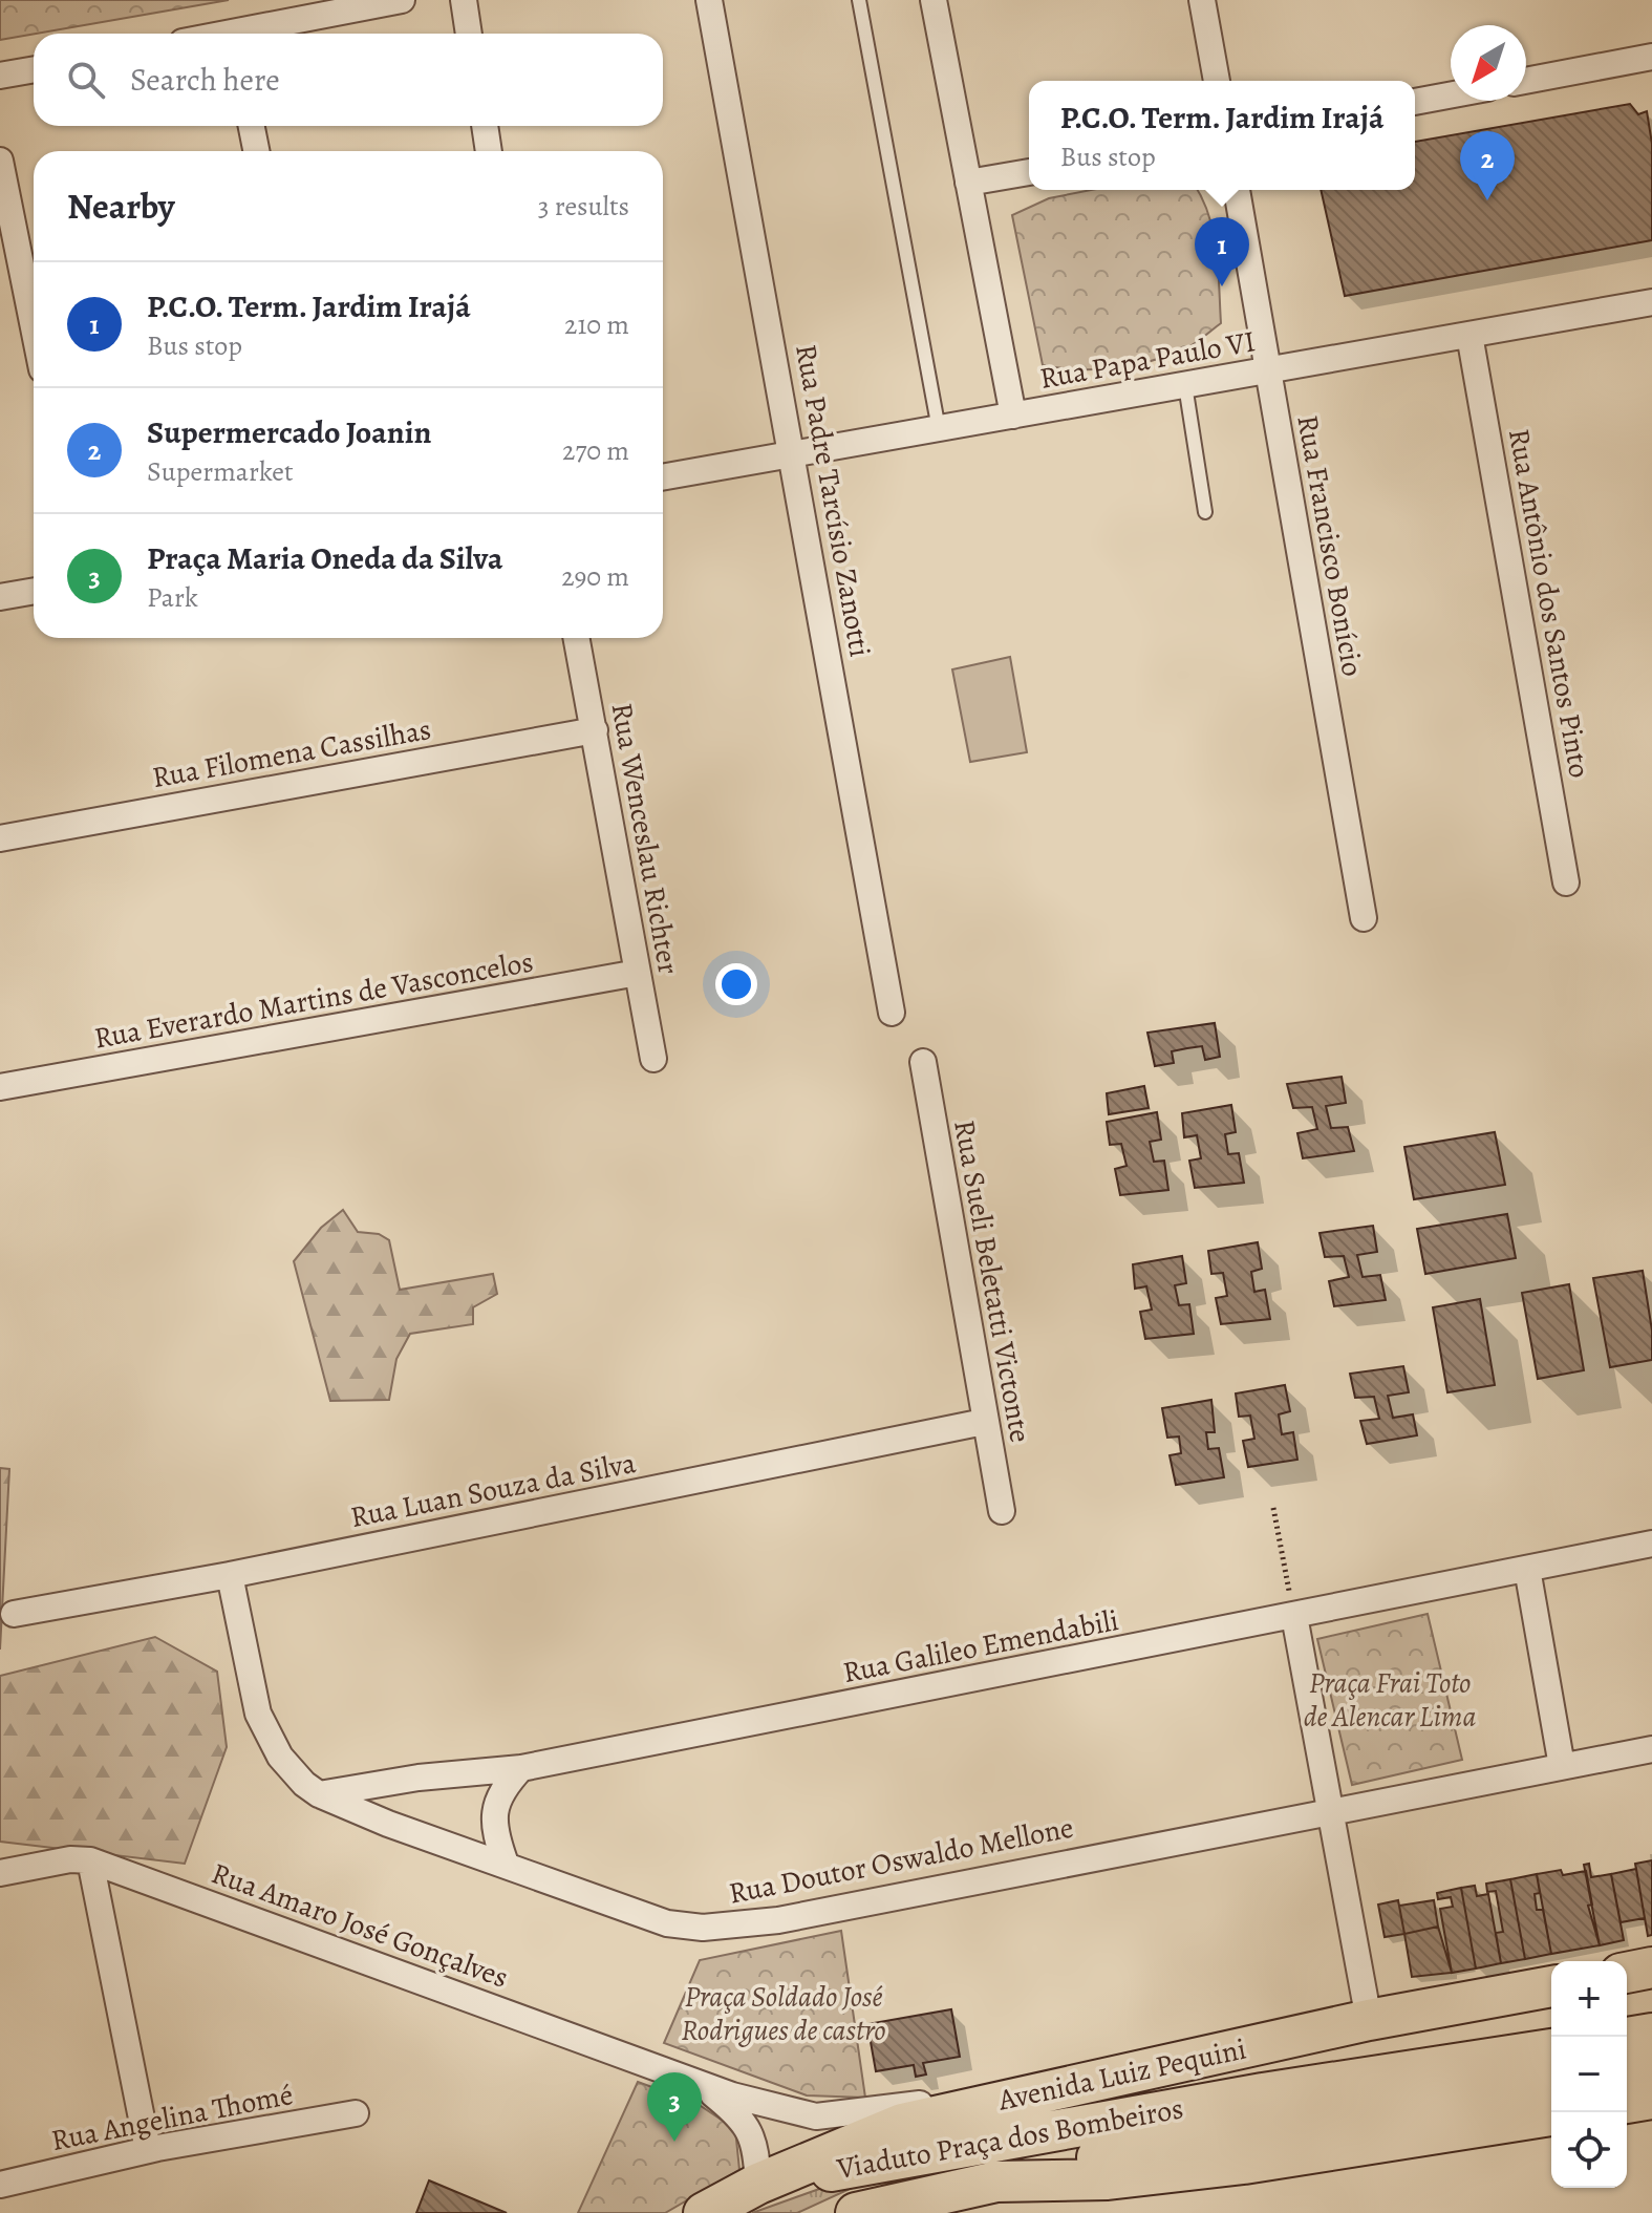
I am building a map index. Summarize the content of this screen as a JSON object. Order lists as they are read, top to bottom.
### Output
{
  "streets": {
    "main road": ["Avenida Luiz Pequini", "Viaduto Praça dos Bombeiros"],
    "street": [
      "Rua Papa Paulo VI",
      "Rua Padre Tarcísio Zanotti",
      "Rua Francisco Bonício",
      "Rua Antônio dos Santos Pinto",
      "Rua Filomena Cassilhas",
      "Rua Wenceslau Richter",
      "Rua Everardo Martins de Vasconcelos",
      "Rua Sueli Beletatti Victonte",
      "Rua Luan Souza da Silva",
      "Rua Galileo Emendabili",
      "Rua Doutor Oswaldo Mellone",
      "Rua Amaro José Gonçalves",
      "Rua Angelina Thomé"
    ]
  },
  "crossings": [
    ["Rua Papa Paulo VI", "Rua Padre Tarcísio Zanotti"],
    ["Rua Papa Paulo VI", "Rua Francisco Bonício"],
    ["Rua Papa Paulo VI", "Rua Antônio dos Santos Pinto"],
    ["Rua Filomena Cassilhas", "Rua Wenceslau Richter"],
    ["Rua Wenceslau Richter", "Rua Everardo Martins de Vasconcelos"],
    ["Rua Sueli Beletatti Victonte", "Rua Luan Souza da Silva"],
    ["Rua Luan Souza da Silva", "Rua Doutor Oswaldo Mellone"],
    ["Rua Galileo Emendabili", "Rua Doutor Oswaldo Mellone"],
    ["Rua Amaro José Gonçalves", "Avenida Luiz Pequini"],
    ["Rua Amaro José Gonçalves", "Viaduto Praça dos Bombeiros"],
    ["Avenida Luiz Pequini", "Viaduto Praça dos Bombeiros"]
  ],
  "parks": ["Praça Frai Toto de Alencar Lima", "Praça Soldado José Rodrigues de castro"],
  "north": "bottom left",
  "page": {
    "search": "Search here",
    "popup": ["P.C.O. Term. Jardim Irajá", "Bus stop"],
    "pins": ["2", "1", "3"],
    "heading": ["Nearby", "3 results"],
    "list": [
      {
        "mark": "1",
        "name": "P.C.O. Term. Jardim Irajá",
        "note": "Bus stop",
        "value": "210 m"
      },
      {
        "mark": "2",
        "name": "Supermercado Joanin",
        "note": "Supermarket",
        "value": "270 m"
      },
      {
        "mark": "3",
        "name": "Praça Maria Oneda da Silva",
        "note": "Park",
        "value": "290 m"
      }
    ],
    "map_buttons": ["+", "−"]
  }
}
